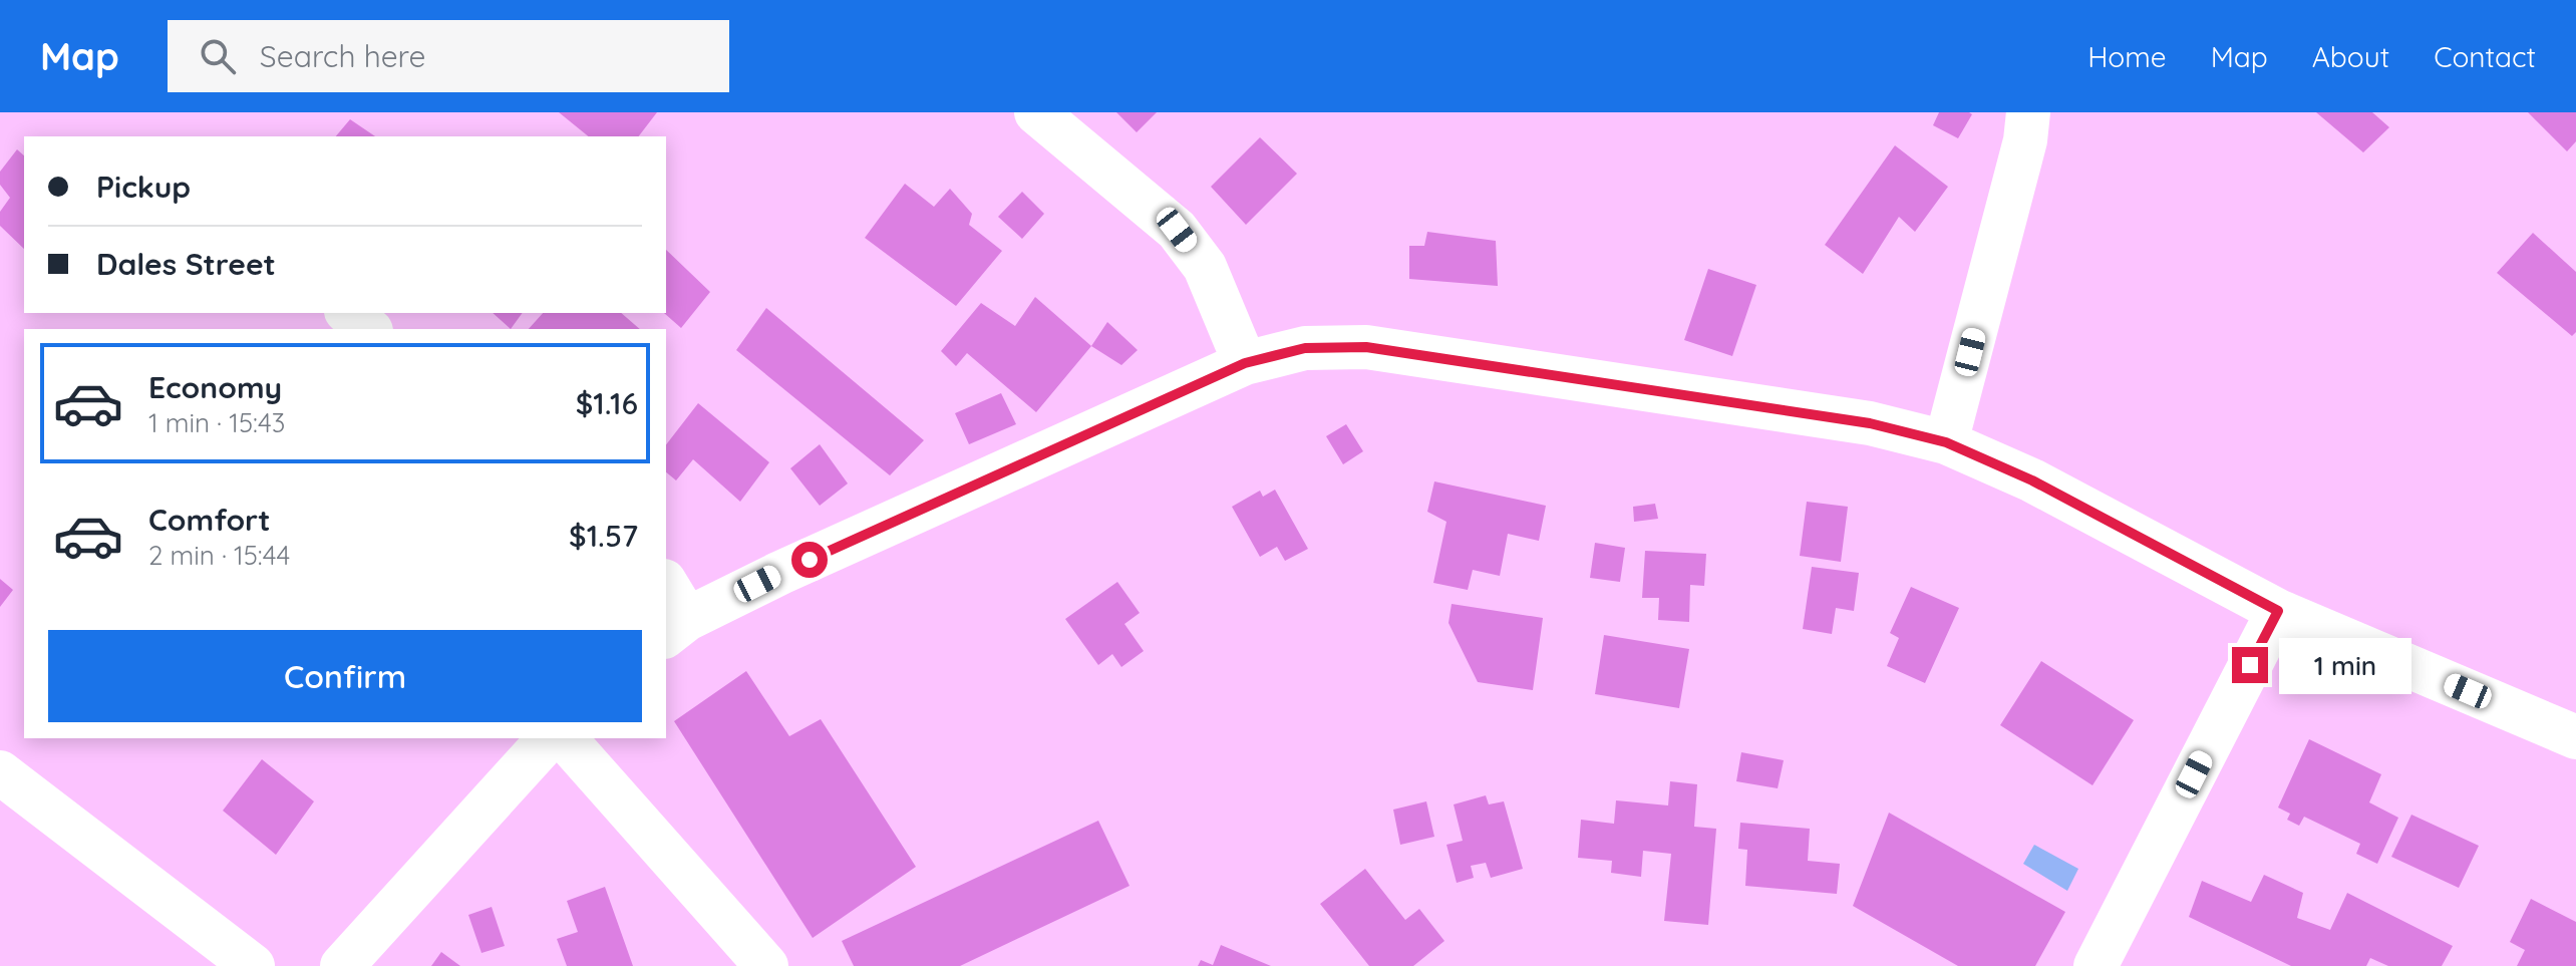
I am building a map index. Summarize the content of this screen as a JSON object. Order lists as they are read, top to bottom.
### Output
{
  "page": {
    "header": "Map",
    "search": "Search here",
    "nav": [
      "Home",
      "Map",
      "About",
      "Contact"
    ],
    "banner": ["Pickup", "Dales Street"],
    "list": [
      {
        "name": "Economy",
        "note": "1 min · 15:43",
        "value": "$1.16"
      },
      {
        "name": "Comfort",
        "note": "2 min · 15:44",
        "value": "$1.57"
      }
    ],
    "buttons": "Confirm",
    "bubble": "1 min"
  }
}
